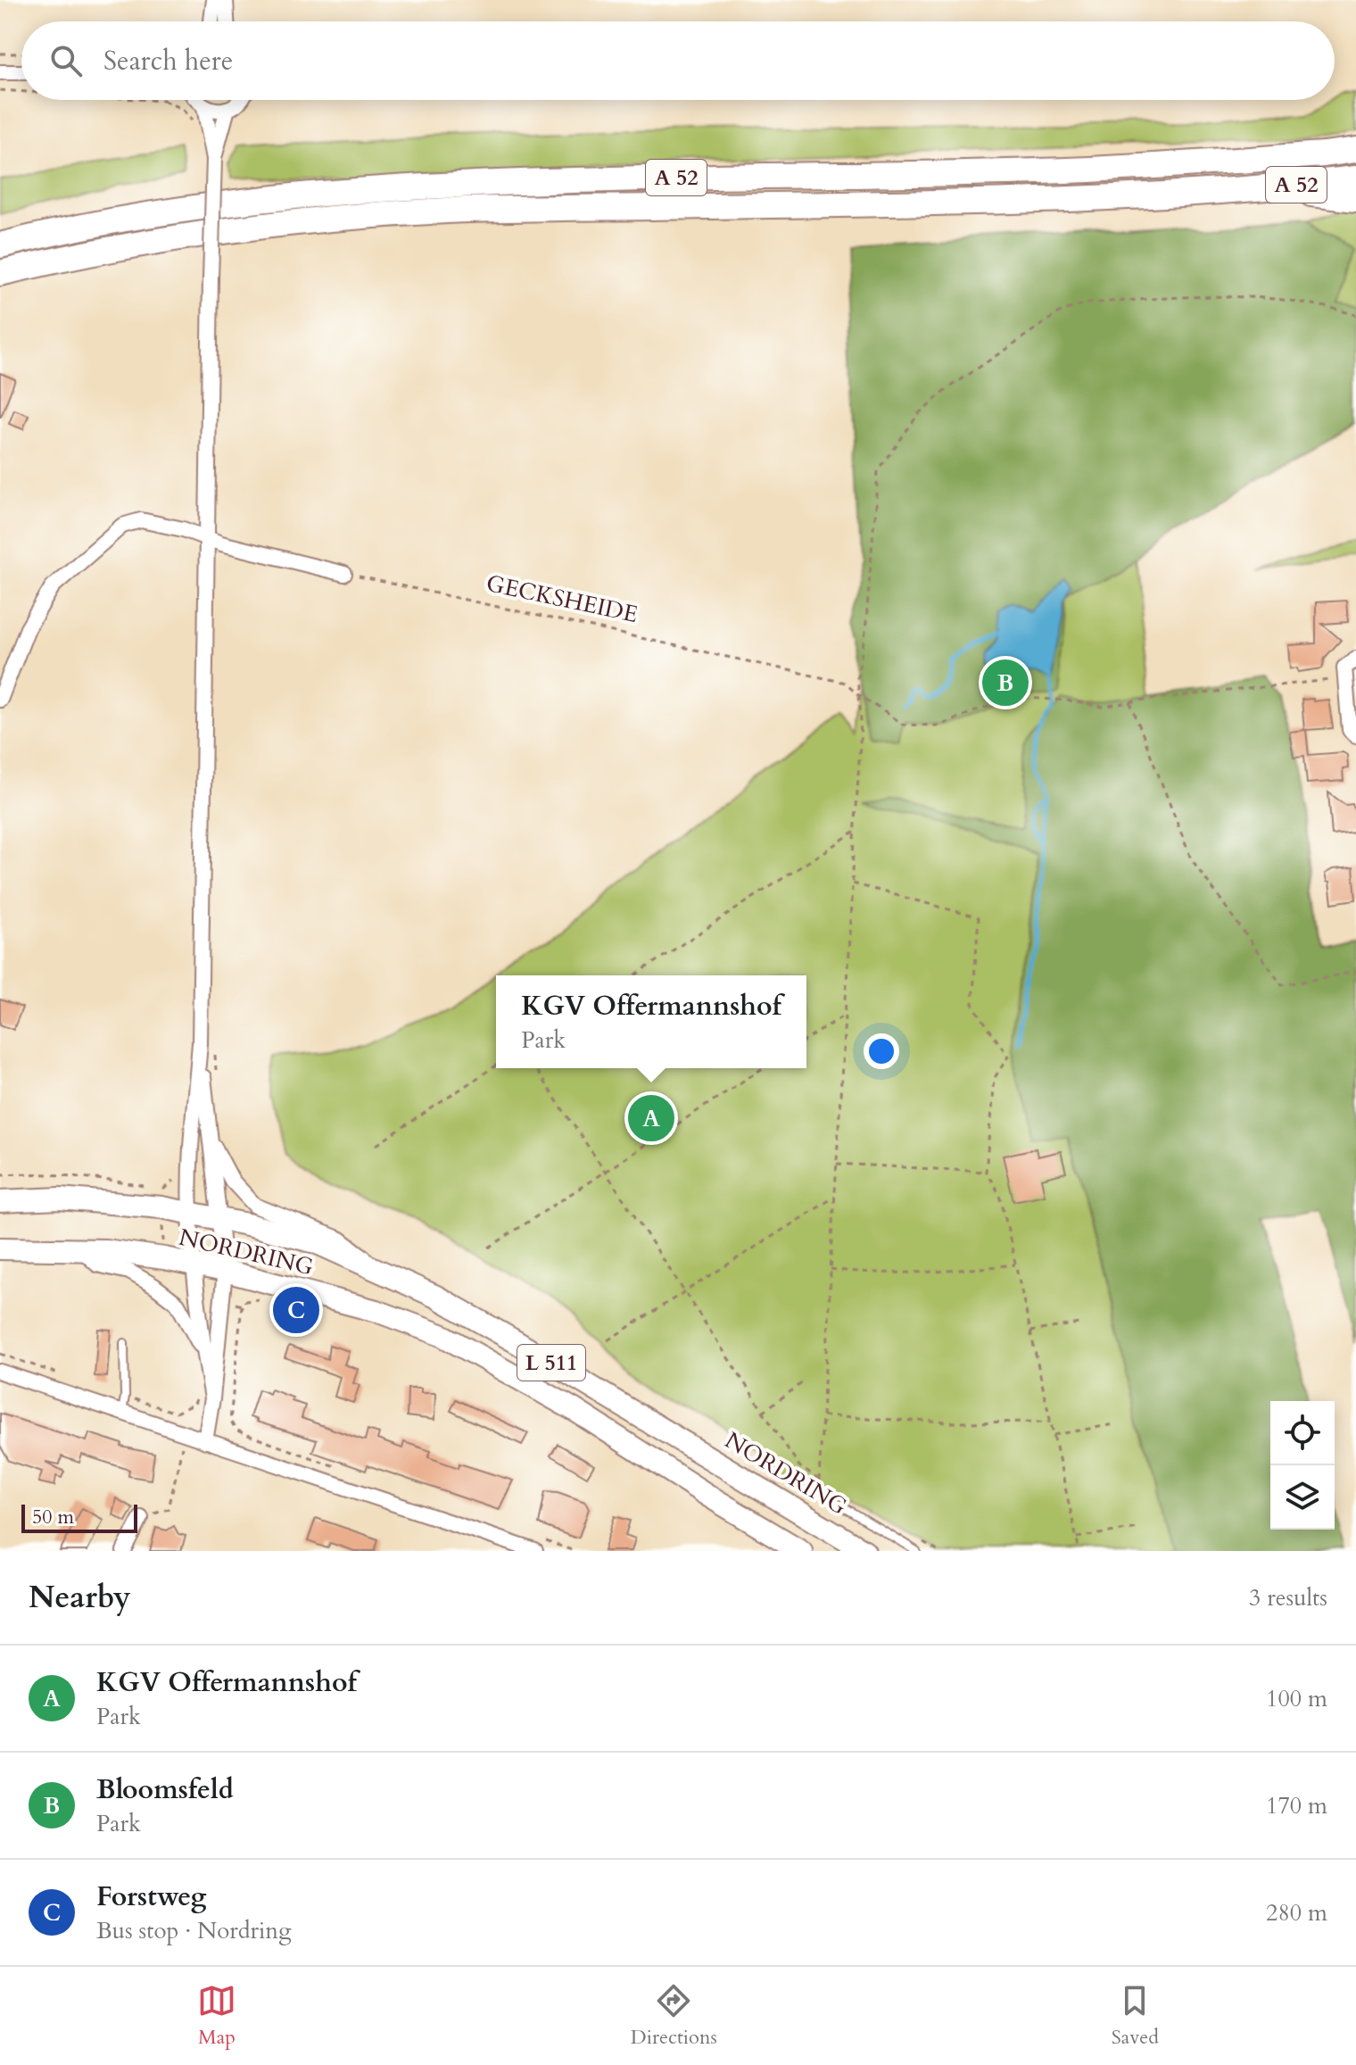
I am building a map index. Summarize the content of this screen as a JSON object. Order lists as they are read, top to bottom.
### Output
{
  "streets": {
    "highway": ["A 52"],
    "main road": ["NORDRING", "L 511"],
    "path": ["GECKSHEIDE"]
  },
  "scale_bar": "50 m",
  "page": {
    "search": "Search here",
    "pins": ["B", "A", "C"],
    "popup": ["KGV Offermannshof", "Park"],
    "scale": "50 m",
    "heading": ["Nearby", "3 results"],
    "list": [
      {
        "mark": "A",
        "name": "KGV Offermannshof",
        "note": "Park",
        "value": "100 m"
      },
      {
        "mark": "B",
        "name": "Bloomsfeld",
        "note": "Park",
        "value": "170 m"
      },
      {
        "mark": "C",
        "name": "Forstweg",
        "note": "Bus stop · Nordring",
        "value": "280 m"
      }
    ],
    "nav": ["Map", "Directions", "Saved"]
  }
}
